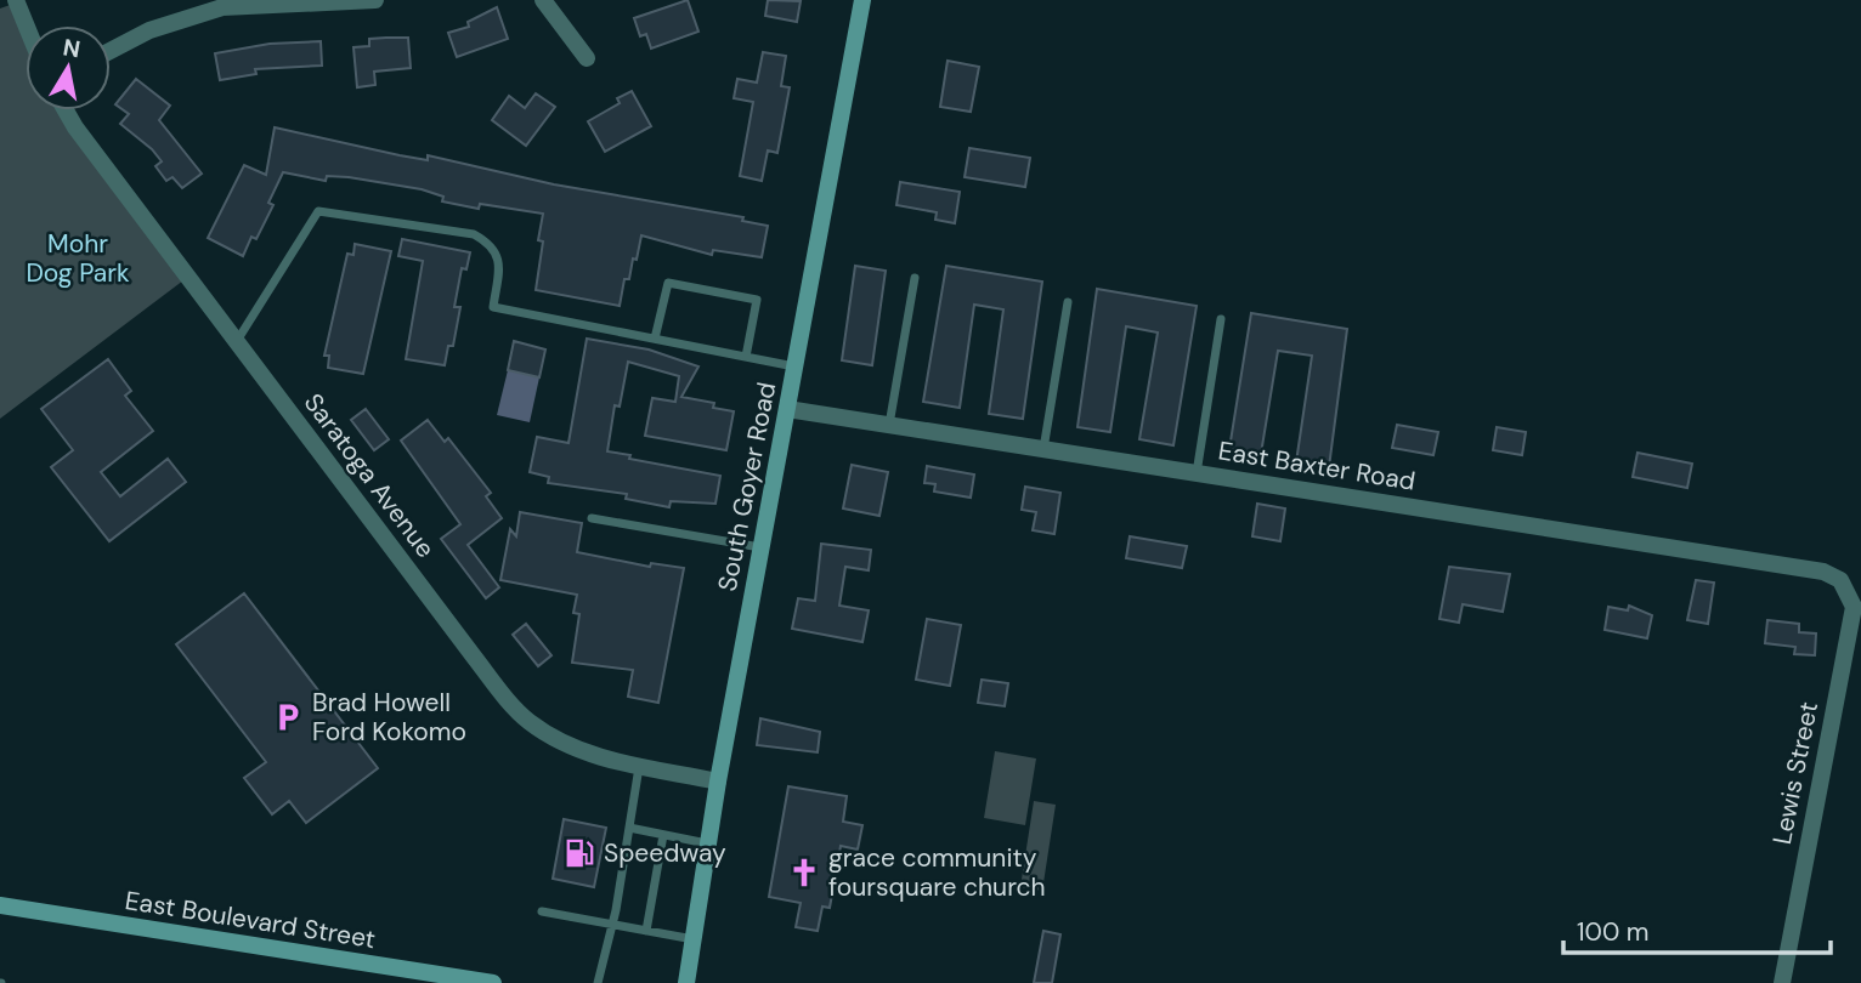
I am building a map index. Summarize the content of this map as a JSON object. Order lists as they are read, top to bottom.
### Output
{
  "streets": {
    "street": [
      "East Baxter Road",
      "Saratoga Avenue",
      "South Goyer Road",
      "Lewis Street",
      "East Boulevard Street"
    ]
  },
  "crossings": [
    ["East Baxter Road", "South Goyer Road"],
    ["East Baxter Road", "Lewis Street"],
    ["Saratoga Avenue", "South Goyer Road"]
  ],
  "parks": ["Mohr Dog Park"],
  "places": {
    "parking": ["Brad Howell Ford Kokomo"],
    "fuel station": ["Speedway"],
    "church": ["grace community foursquare church"]
  },
  "scale_bar": "100 m",
  "north": "top"
}
